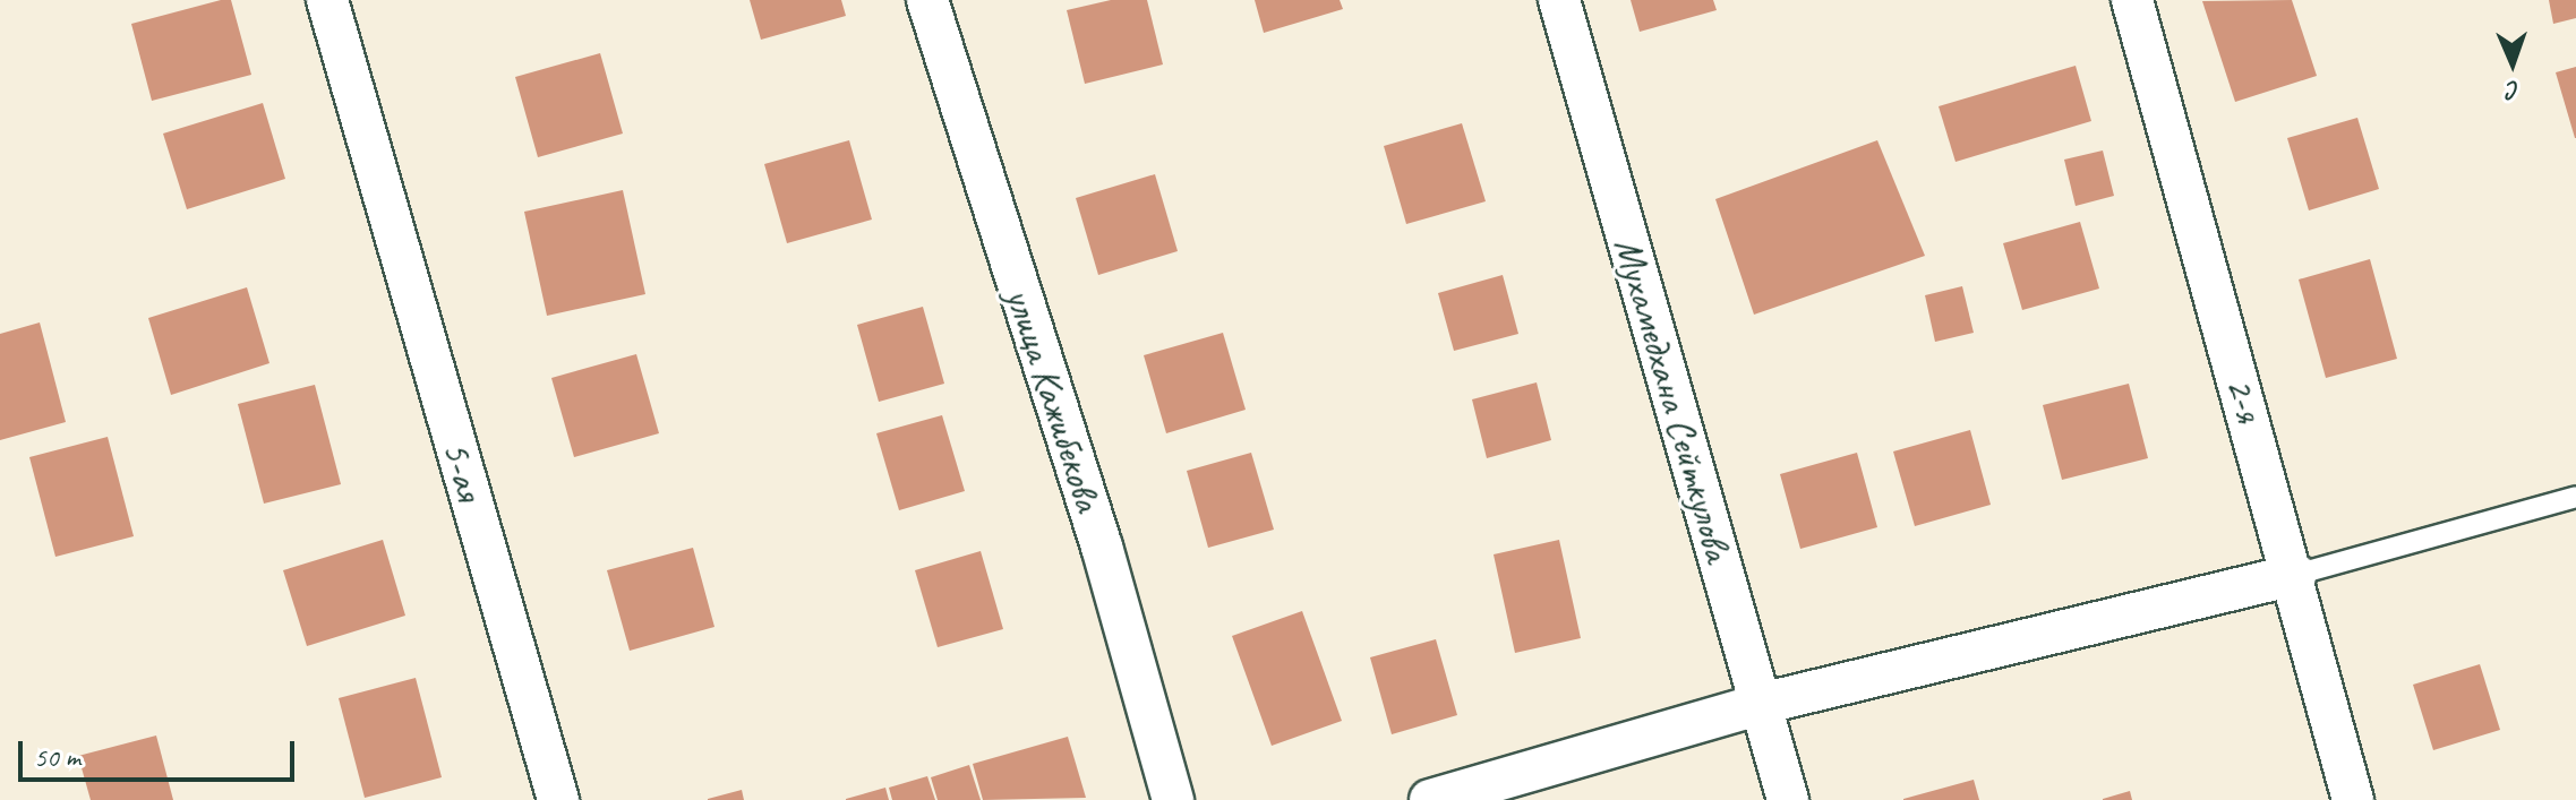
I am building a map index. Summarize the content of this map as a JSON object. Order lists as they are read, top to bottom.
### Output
{
  "streets": {
    "street": [
      "улица Кажибекова",
      "Мухамедхана Сейткулова",
      "2-я",
      "5-ая"
    ]
  },
  "scale_bar": "50 m",
  "north": "bottom"
}
